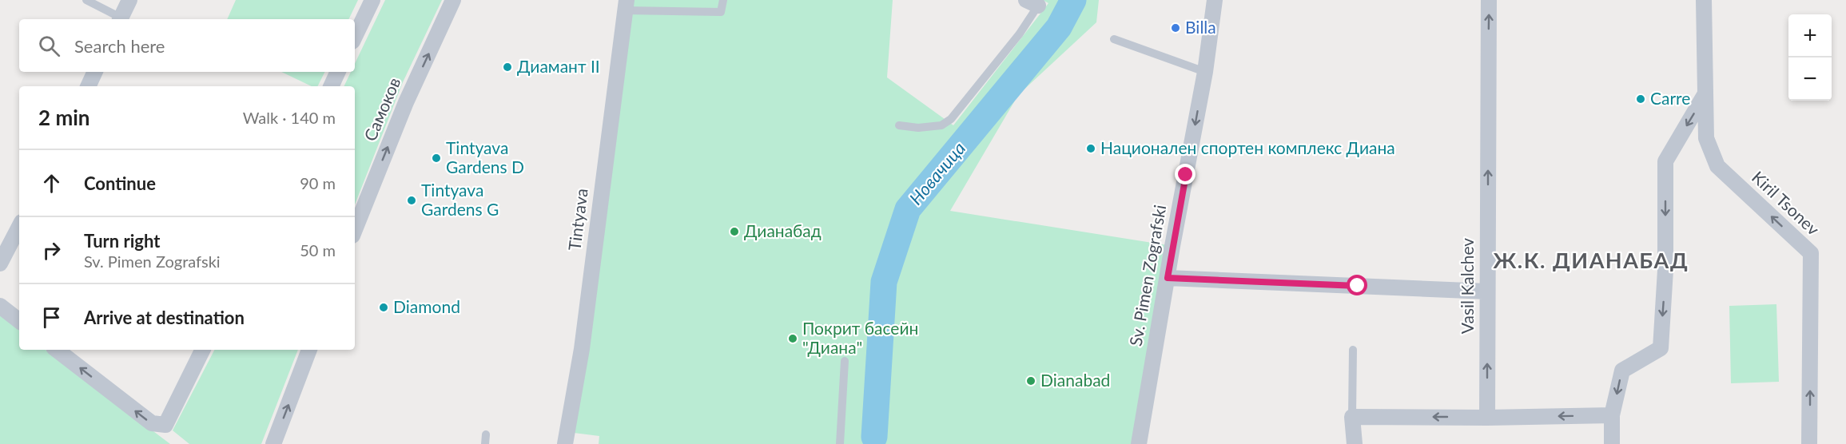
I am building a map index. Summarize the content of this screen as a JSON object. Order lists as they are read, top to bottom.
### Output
{
  "streets": {
    "street": [
      "Самоков",
      "Kiril Tsonev",
      "Tintyava",
      "Sv. Pimen Zografski",
      "Vasil Kalchev"
    ]
  },
  "one_way": [
    "Самоков",
    "Kiril Tsonev",
    "Sv. Pimen Zografski",
    "Vasil Kalchev"
  ],
  "districts": ["Ж.К. ДИАНАБАД"],
  "water": ["Новачица"],
  "places": [
    "Billa",
    "Диамант II",
    "Carre",
    "Национален спортен комплекс Диана",
    "Tintyava Gardens D",
    "Tintyava Gardens G",
    "Дианабад",
    "Diamond",
    "Покрит басейн \"Диана\"",
    "Dianabad"
  ],
  "page": {
    "map_buttons": ["+", "−"],
    "search": "Search here",
    "heading": ["2 min", "Walk · 140 m"],
    "list": [
      ["Continue", "90 m"],
      ["Turn right", "Sv. Pimen Zografski", "50 m"],
      "Arrive at destination"
    ]
  }
}
